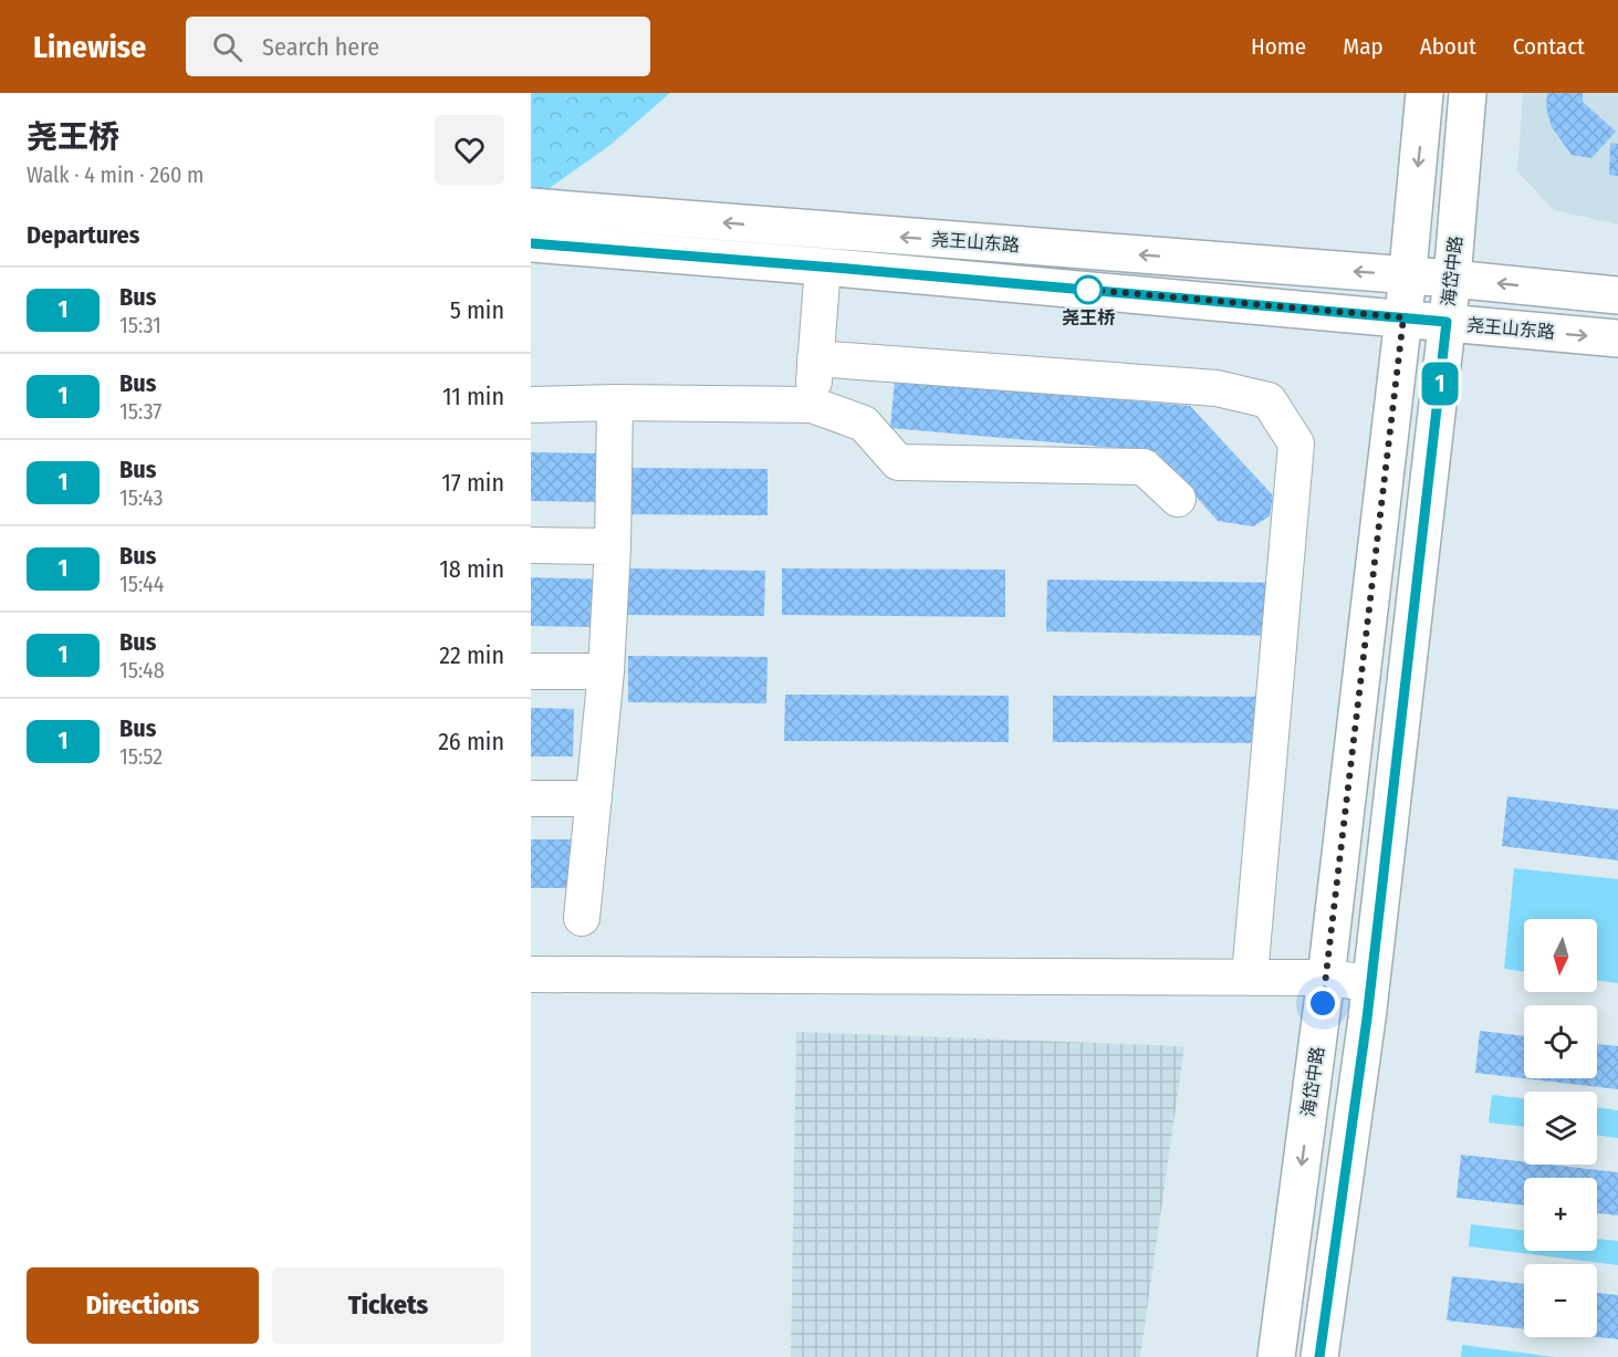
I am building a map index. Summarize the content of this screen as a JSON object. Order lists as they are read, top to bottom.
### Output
{
  "streets": {
    "main road": ["尧王山东路", "海岱中路"]
  },
  "crossings": [
    ["尧王山东路", "海岱中路"]
  ],
  "places": ["尧王桥"],
  "lines": ["bus line 1"],
  "north": "bottom",
  "page": {
    "header": "Linewise",
    "search": "Search here",
    "nav": [
      "Home",
      "Map",
      "About",
      "Contact"
    ],
    "heading": [
      ["尧王桥", "Walk · 4 min · 260 m"],
      "Departures"
    ],
    "on_map": "1",
    "list": [
      {
        "mark": "1",
        "name": "Bus",
        "note": "15:31",
        "value": "5 min"
      },
      {
        "mark": "1",
        "name": "Bus",
        "note": "15:37",
        "value": "11 min"
      },
      {
        "mark": "1",
        "name": "Bus",
        "note": "15:43",
        "value": "17 min"
      },
      {
        "mark": "1",
        "name": "Bus",
        "note": "15:44",
        "value": "18 min"
      },
      {
        "mark": "1",
        "name": "Bus",
        "note": "15:48",
        "value": "22 min"
      },
      {
        "mark": "1",
        "name": "Bus",
        "note": "15:52",
        "value": "26 min"
      }
    ],
    "map_buttons": ["+", "−"],
    "buttons": ["Directions", "Tickets"]
  }
}
